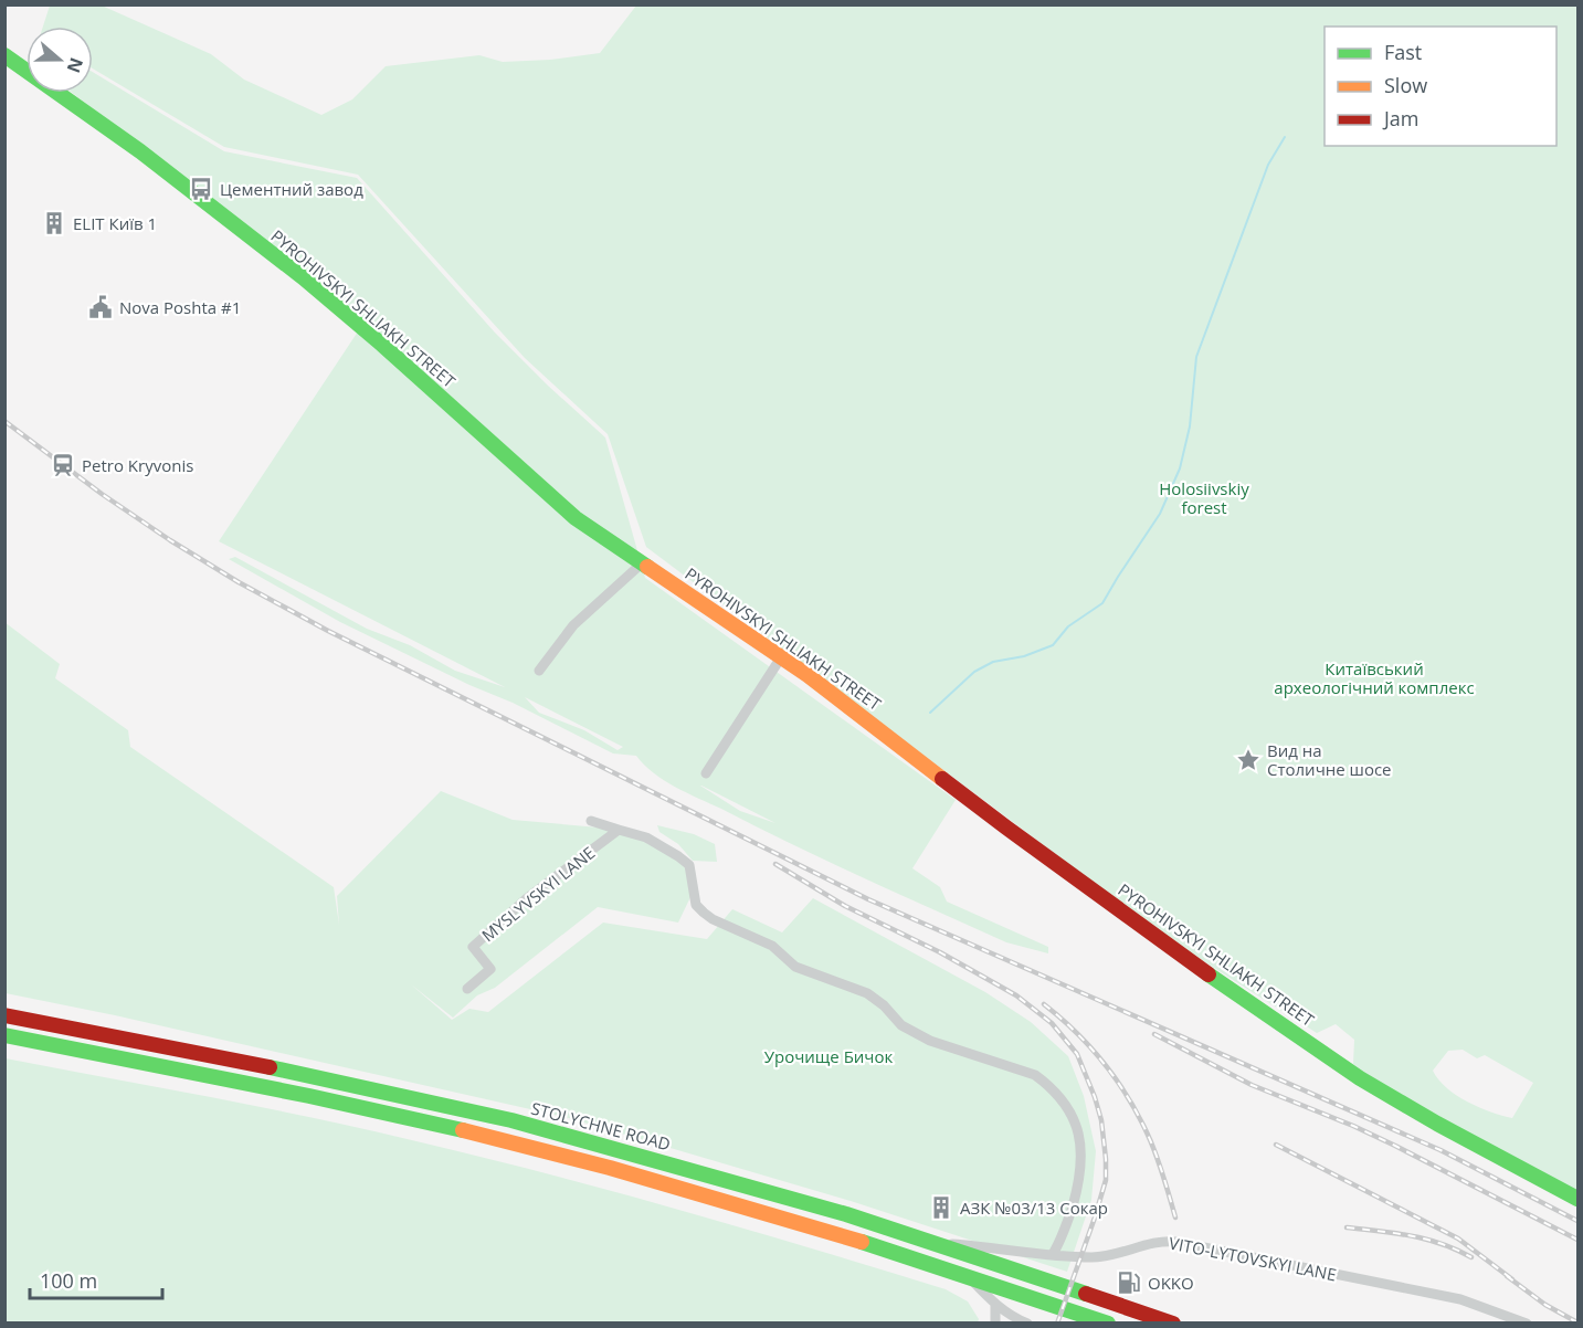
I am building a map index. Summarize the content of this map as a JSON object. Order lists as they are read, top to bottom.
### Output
{
  "streets": {
    "main road": ["PYROHIVSKYI SHLIAKH STREET", "STOLYCHNE ROAD"],
    "street": ["MYSLYVSKYI LANE", "VITO-LYTOVSKYI LANE"]
  },
  "crossings": [
    ["MYSLYVSKYI LANE", "VITO-LYTOVSKYI LANE"],
    ["STOLYCHNE ROAD", "VITO-LYTOVSKYI LANE"]
  ],
  "parks": ["Holosiivskiy forest", "Китаївський археологічний комплекс", "Урочище Бичок"],
  "places": {
    "bus stop": ["Цементний завод"],
    "building": ["ELIT Київ 1", "АЗК №03/13 Сокар"],
    "public building": ["Nova Poshta #1"],
    "station": ["Petro Kryvonis"],
    "place": ["Вид на Столичне шосе"],
    "fuel station": ["OKKO"]
  },
  "legend": ["Fast", "Slow", "Jam"],
  "scale_bar": "100 m",
  "north": "right"
}
